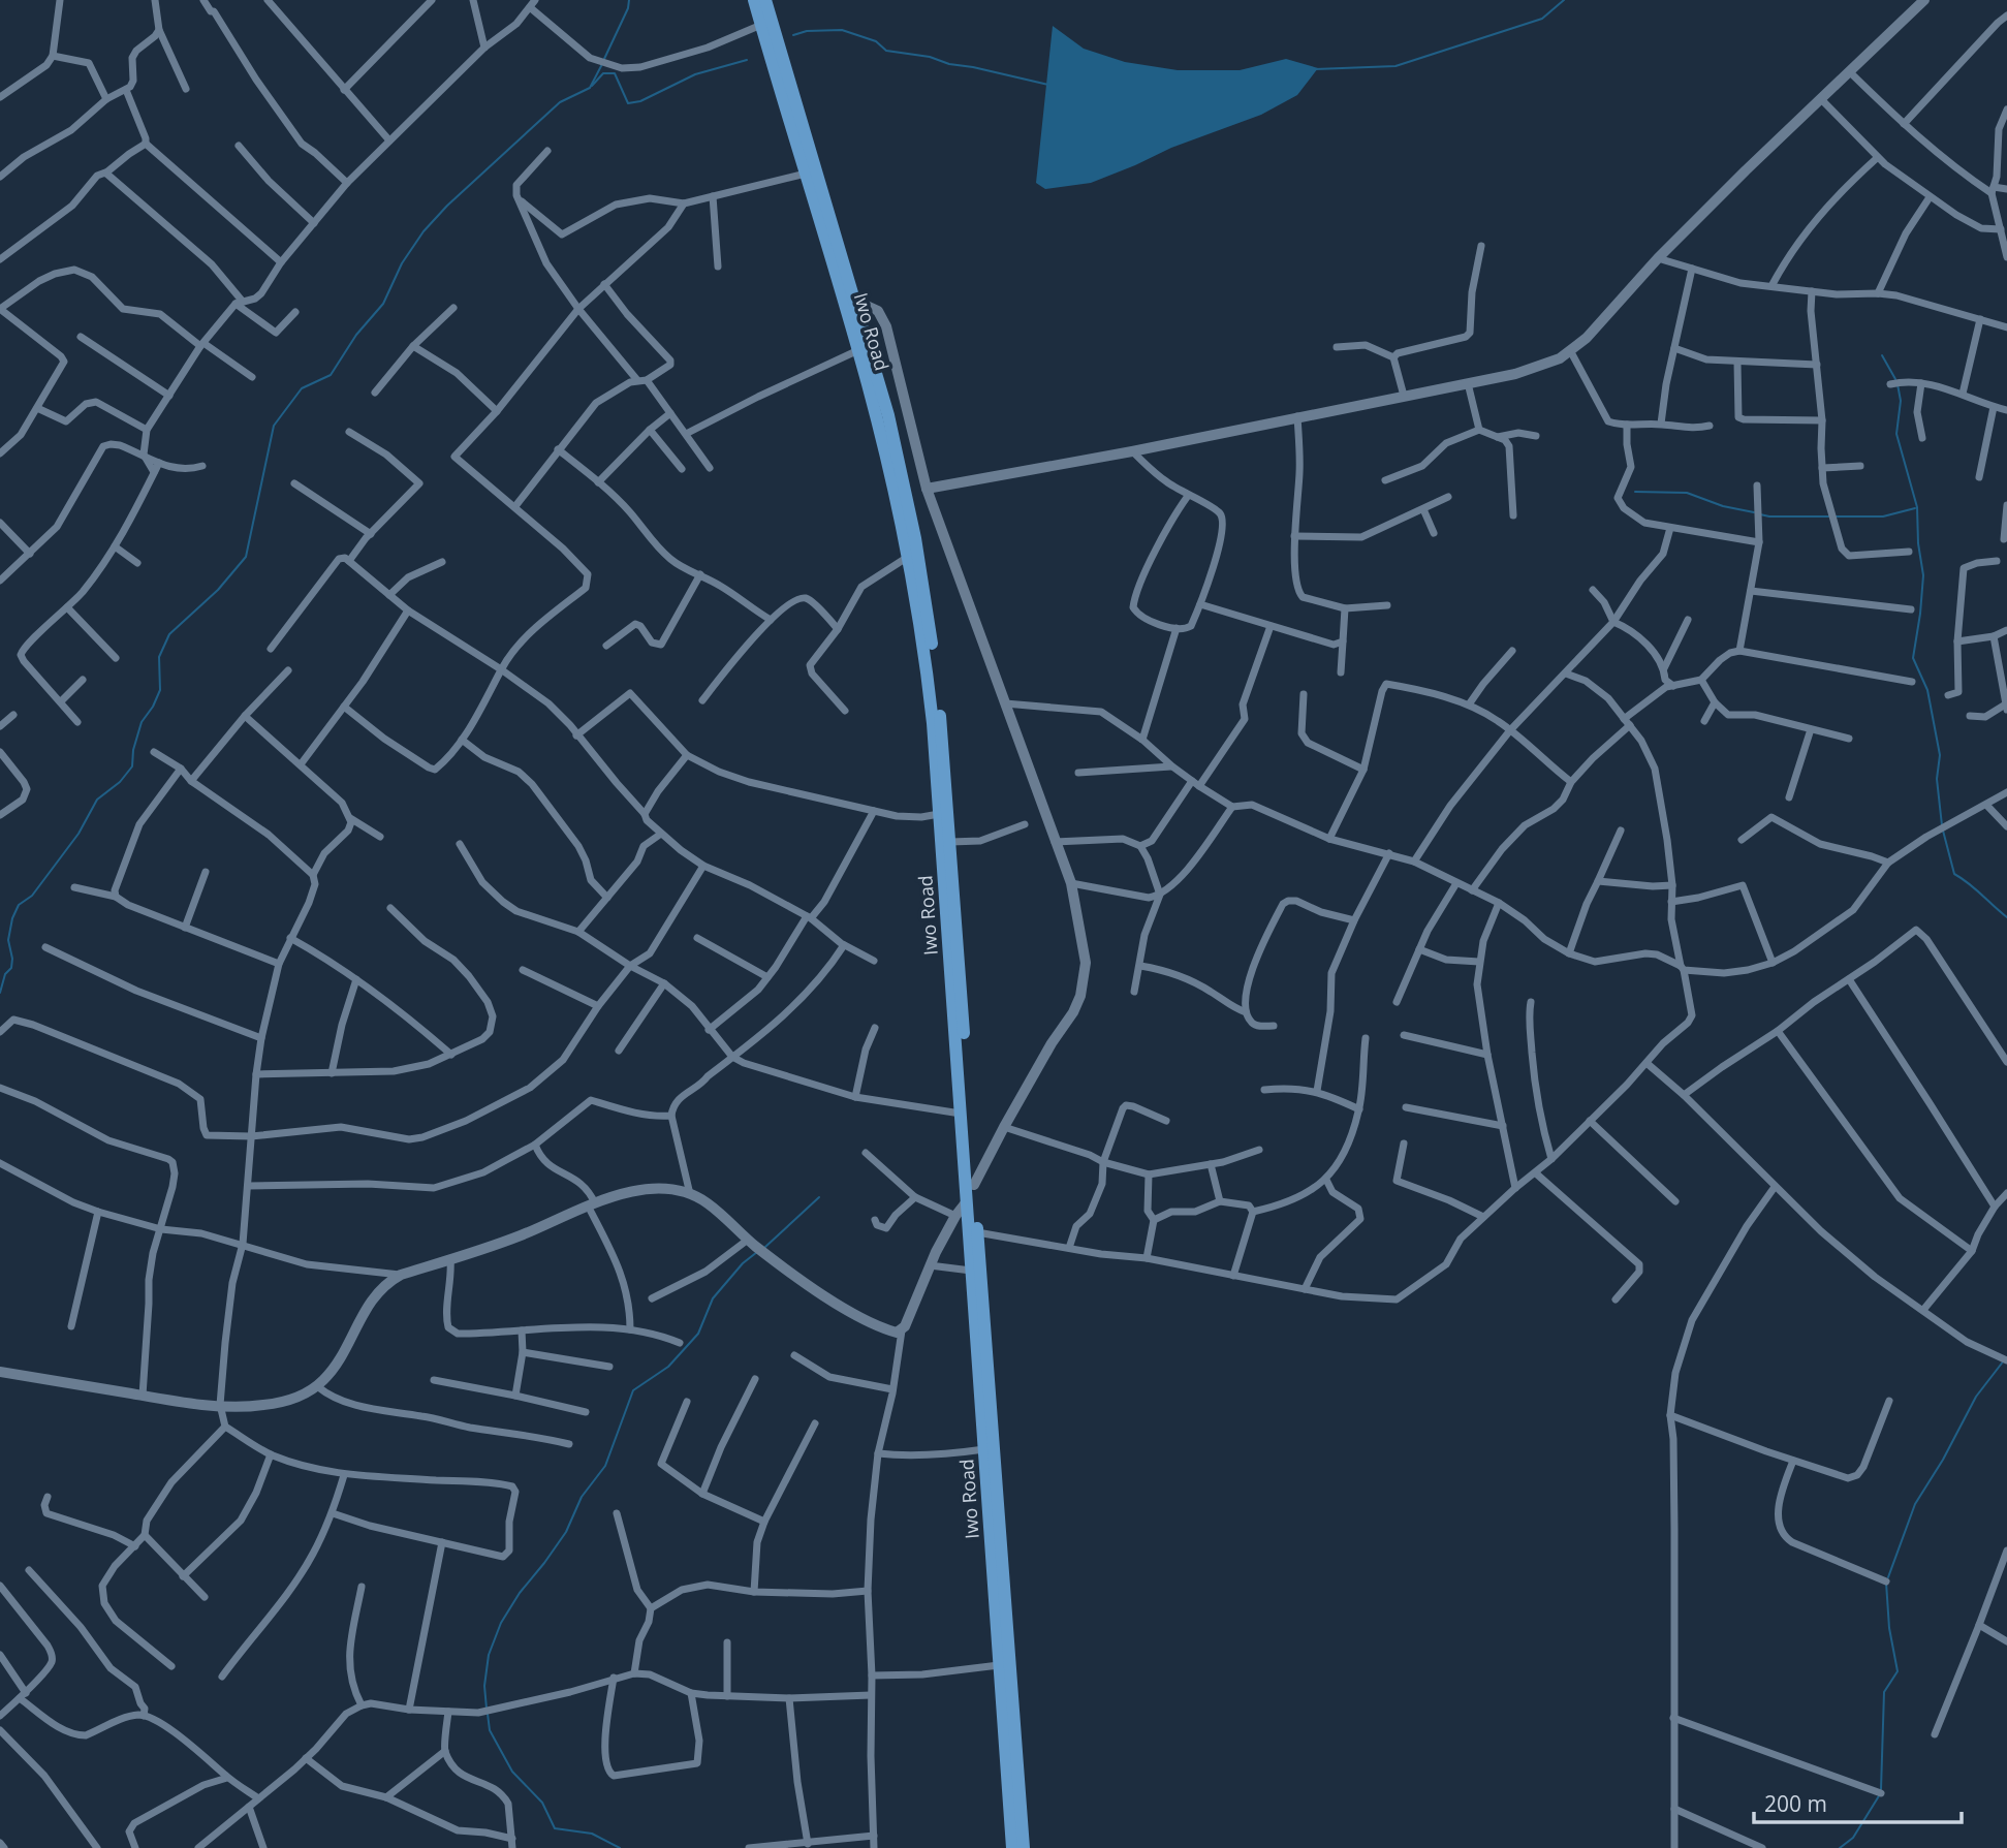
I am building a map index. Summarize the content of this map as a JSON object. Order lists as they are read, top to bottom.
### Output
{
  "streets": {
    "main road": ["Iwo Road"]
  },
  "scale_bar": "200 m"
}
